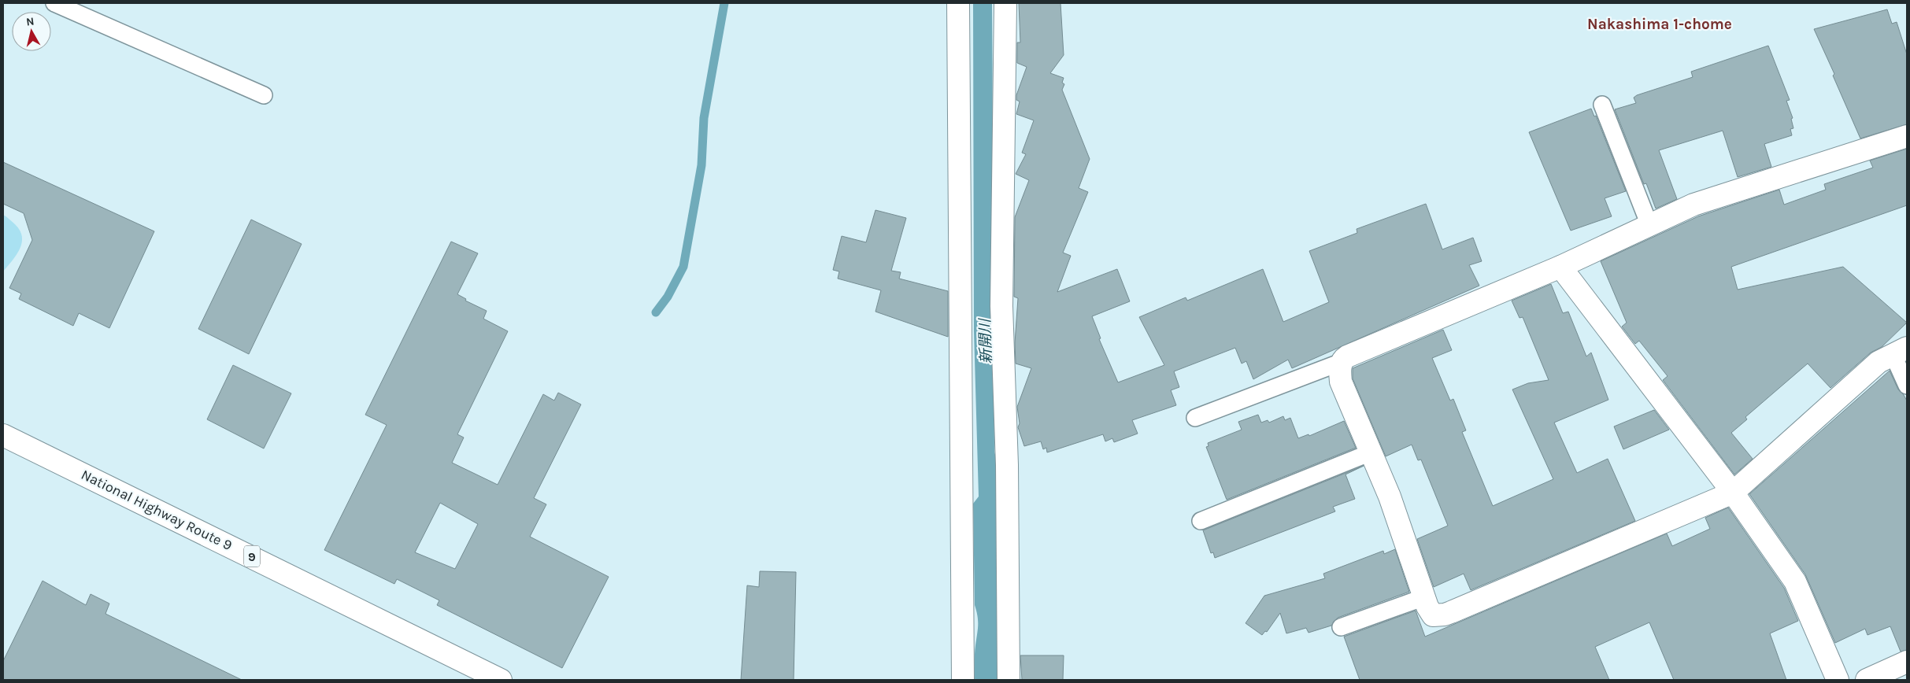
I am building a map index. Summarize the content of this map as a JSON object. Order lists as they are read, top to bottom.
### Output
{
  "streets": {
    "main road": ["National Highway Route 9", "9"]
  },
  "districts": ["Nakashima 1-chome"],
  "water": ["新開川"],
  "north": "top"
}
